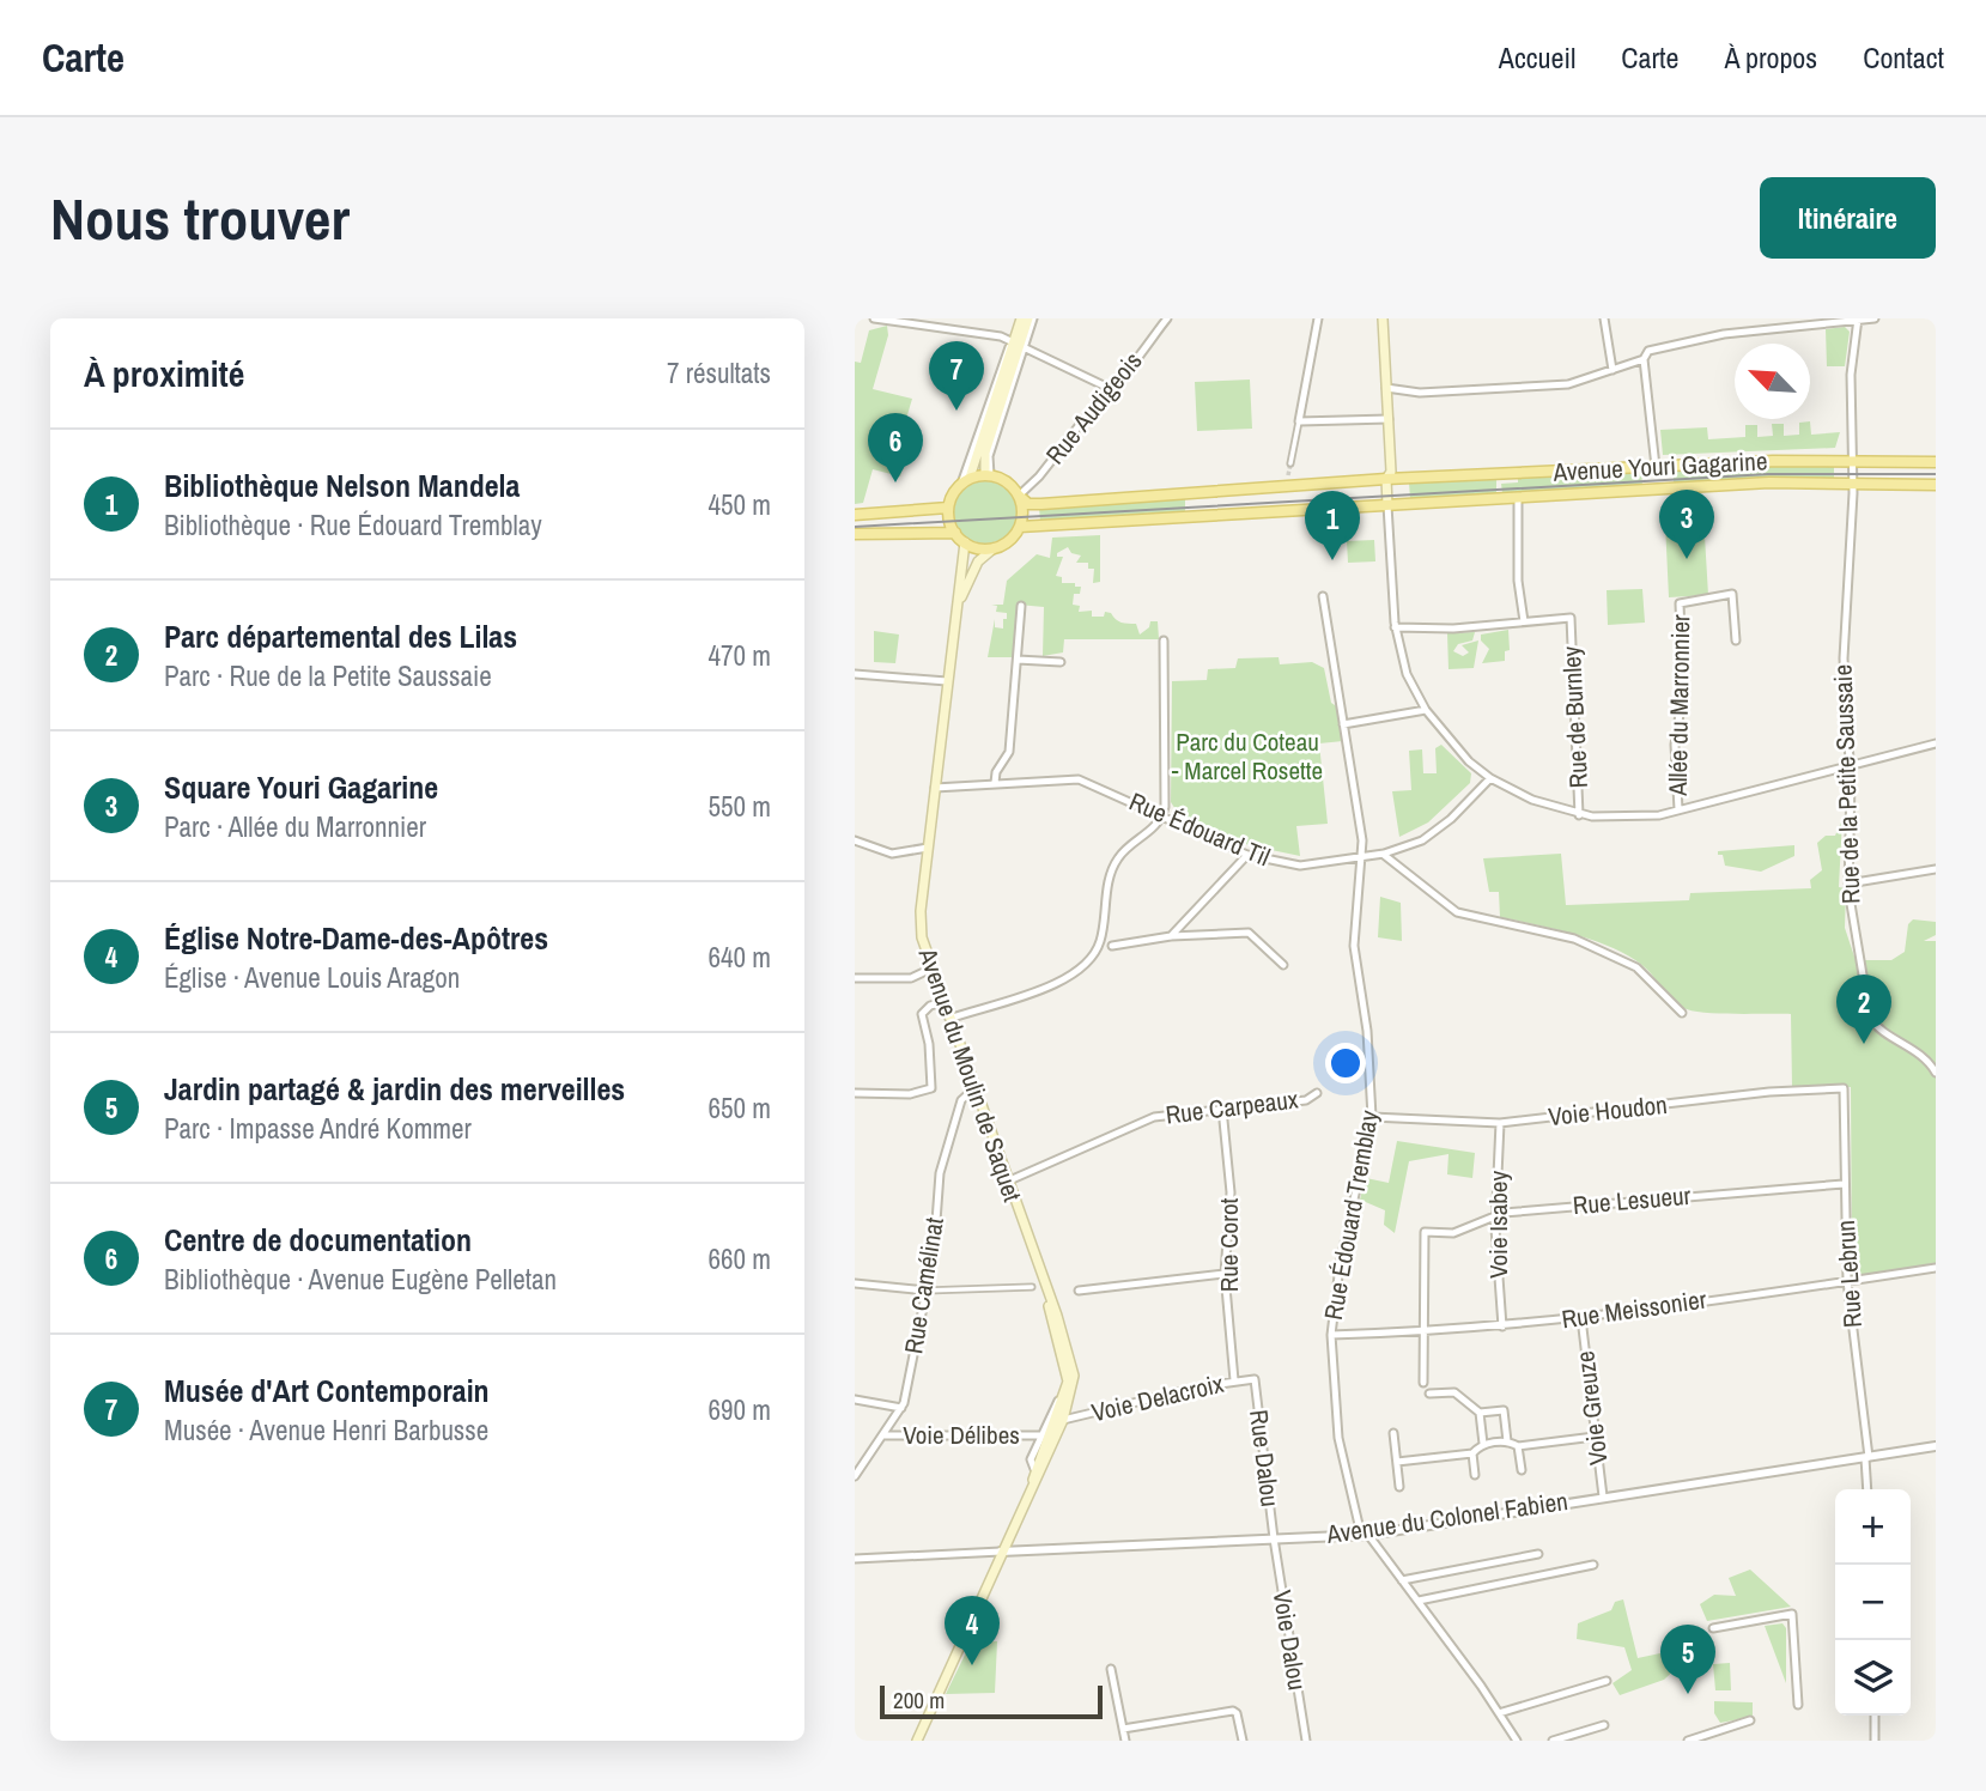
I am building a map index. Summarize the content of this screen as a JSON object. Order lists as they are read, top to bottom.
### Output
{
  "streets": {
    "main road": ["Avenue Youri Gagarine", "Avenue du Moulin de Saquet"],
    "street": [
      "Rue Audigeois",
      "Allée du Marronnier",
      "Rue de Burnley",
      "Rue de la Petite Saussaie",
      "Rue Édouard Til",
      "Rue Carpeaux",
      "Voie Houdon",
      "Rue Lesueur",
      "Rue Édouard Tremblay",
      "Voie Isabey",
      "Rue Corot",
      "Rue Lebrun",
      "Rue Camélinat",
      "Rue Meissonier",
      "Voie Delacroix",
      "Voie Greuze",
      "Voie Délibes",
      "Rue Dalou",
      "Avenue du Colonel Fabien",
      "Voie Dalou"
    ]
  },
  "crossings": [
    ["Rue Audigeois", "Avenue Youri Gagarine"],
    ["Rue Audigeois", "Avenue du Moulin de Saquet"],
    ["Avenue Youri Gagarine", "Rue de la Petite Saussaie"],
    ["Avenue Youri Gagarine", "Avenue du Moulin de Saquet"],
    ["Rue Édouard Til", "Avenue du Moulin de Saquet"],
    ["Rue Édouard Til", "Rue Édouard Tremblay"],
    ["Avenue du Moulin de Saquet", "Rue Carpeaux"],
    ["Avenue du Moulin de Saquet", "Rue Camélinat"],
    ["Avenue du Moulin de Saquet", "Voie Delacroix"],
    ["Avenue du Moulin de Saquet", "Avenue du Colonel Fabien"],
    ["Rue Carpeaux", "Rue Corot"],
    ["Voie Houdon", "Rue Édouard Tremblay"],
    ["Voie Houdon", "Voie Isabey"],
    ["Voie Houdon", "Rue Lebrun"],
    ["Rue Lesueur", "Voie Isabey"],
    ["Rue Lesueur", "Rue Lebrun"],
    ["Rue Lesueur", "Rue Meissonier"],
    ["Rue Édouard Tremblay", "Rue Meissonier"],
    ["Rue Édouard Tremblay", "Avenue du Colonel Fabien"],
    ["Voie Isabey", "Rue Meissonier"],
    ["Rue Corot", "Voie Delacroix"],
    ["Rue Lebrun", "Rue Meissonier"],
    ["Rue Lebrun", "Avenue du Colonel Fabien"],
    ["Rue Camélinat", "Voie Délibes"],
    ["Rue Meissonier", "Voie Greuze"],
    ["Voie Delacroix", "Rue Dalou"],
    ["Voie Greuze", "Avenue du Colonel Fabien"],
    ["Rue Dalou", "Avenue du Colonel Fabien"],
    ["Rue Dalou", "Voie Dalou"],
    ["Avenue du Colonel Fabien", "Voie Dalou"]
  ],
  "parks": ["Parc du Coteau - Marcel Rosette"],
  "scale_bar": "200 m",
  "north": "top left",
  "page": {
    "header": "Carte",
    "nav": [
      "Accueil",
      "Carte",
      "À propos",
      "Contact"
    ],
    "buttons": "Itinéraire",
    "title": "Nous trouver",
    "heading": ["À proximité", "7 résultats"],
    "pins": [
      "7",
      "6",
      "3",
      "1",
      "2",
      "4",
      "5"
    ],
    "list": [
      {
        "mark": "1",
        "name": "Bibliothèque Nelson Mandela",
        "note": "Bibliothèque · Rue Édouard Tremblay",
        "value": "450 m"
      },
      {
        "mark": "2",
        "name": "Parc départemental des Lilas",
        "note": "Parc · Rue de la Petite Saussaie",
        "value": "470 m"
      },
      {
        "mark": "3",
        "name": "Square Youri Gagarine",
        "note": "Parc · Allée du Marronnier",
        "value": "550 m"
      },
      {
        "mark": "4",
        "name": "Église Notre-Dame-des-Apôtres",
        "note": "Église · Avenue Louis Aragon",
        "value": "640 m"
      },
      {
        "mark": "5",
        "name": "Jardin partagé & jardin des merveilles",
        "note": "Parc · Impasse André Kommer",
        "value": "650 m"
      },
      {
        "mark": "6",
        "name": "Centre de documentation",
        "note": "Bibliothèque · Avenue Eugène Pelletan",
        "value": "660 m"
      },
      {
        "mark": "7",
        "name": "Musée d'Art Contemporain",
        "note": "Musée · Avenue Henri Barbusse",
        "value": "690 m"
      }
    ],
    "map_buttons": ["+", "−"],
    "scale": "200 m"
  }
}
